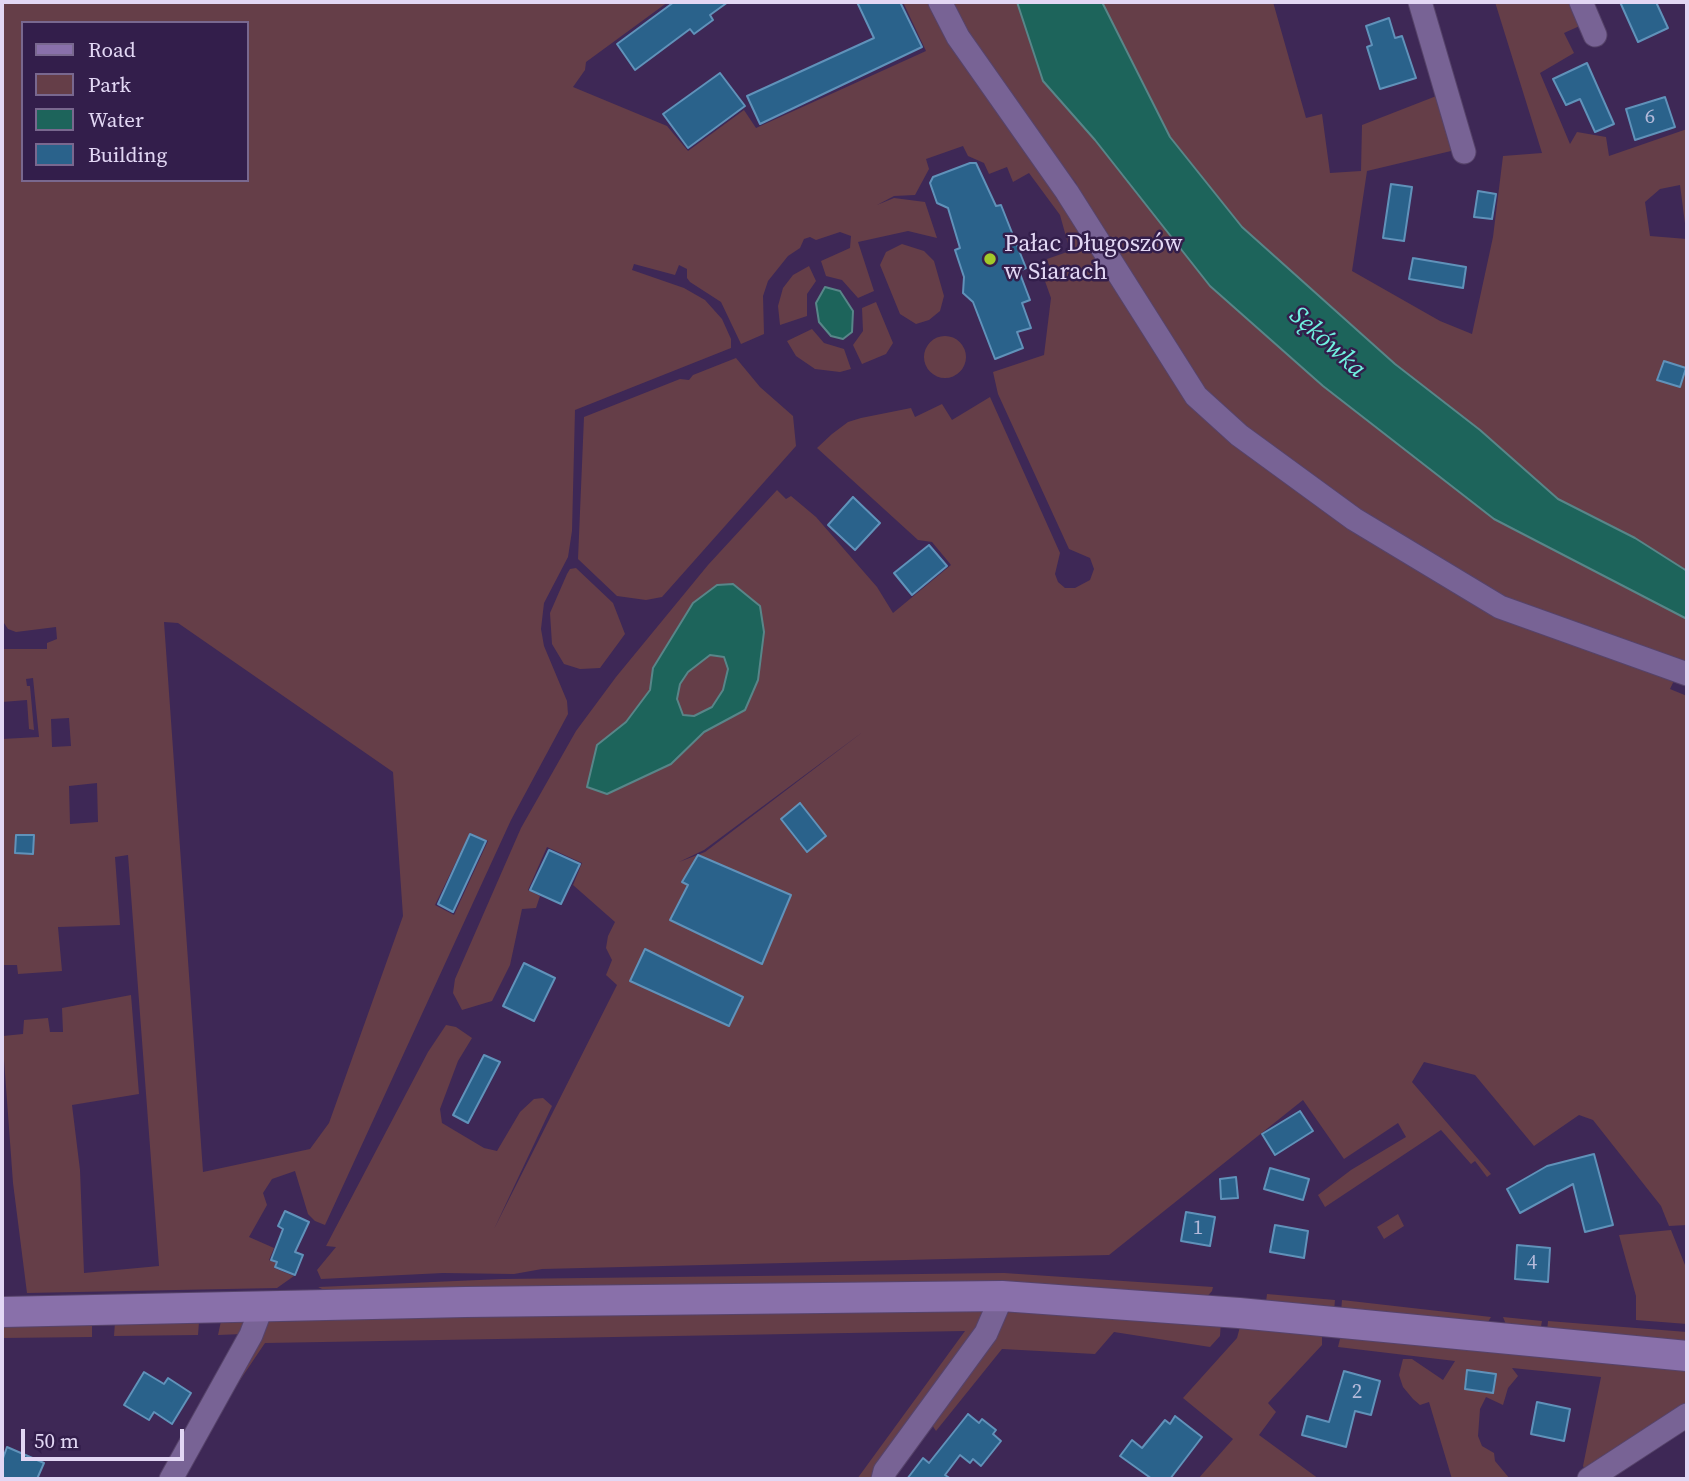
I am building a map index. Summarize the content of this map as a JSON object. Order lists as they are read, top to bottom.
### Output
{
  "water": ["Sękówka"],
  "places": ["Pałac Długoszów w Siarach"],
  "house_numbers": [
    "6",
    "1",
    "4",
    "2"
  ],
  "legend": [
    "Road",
    "Park",
    "Water",
    "Building"
  ],
  "scale_bar": "50 m"
}
